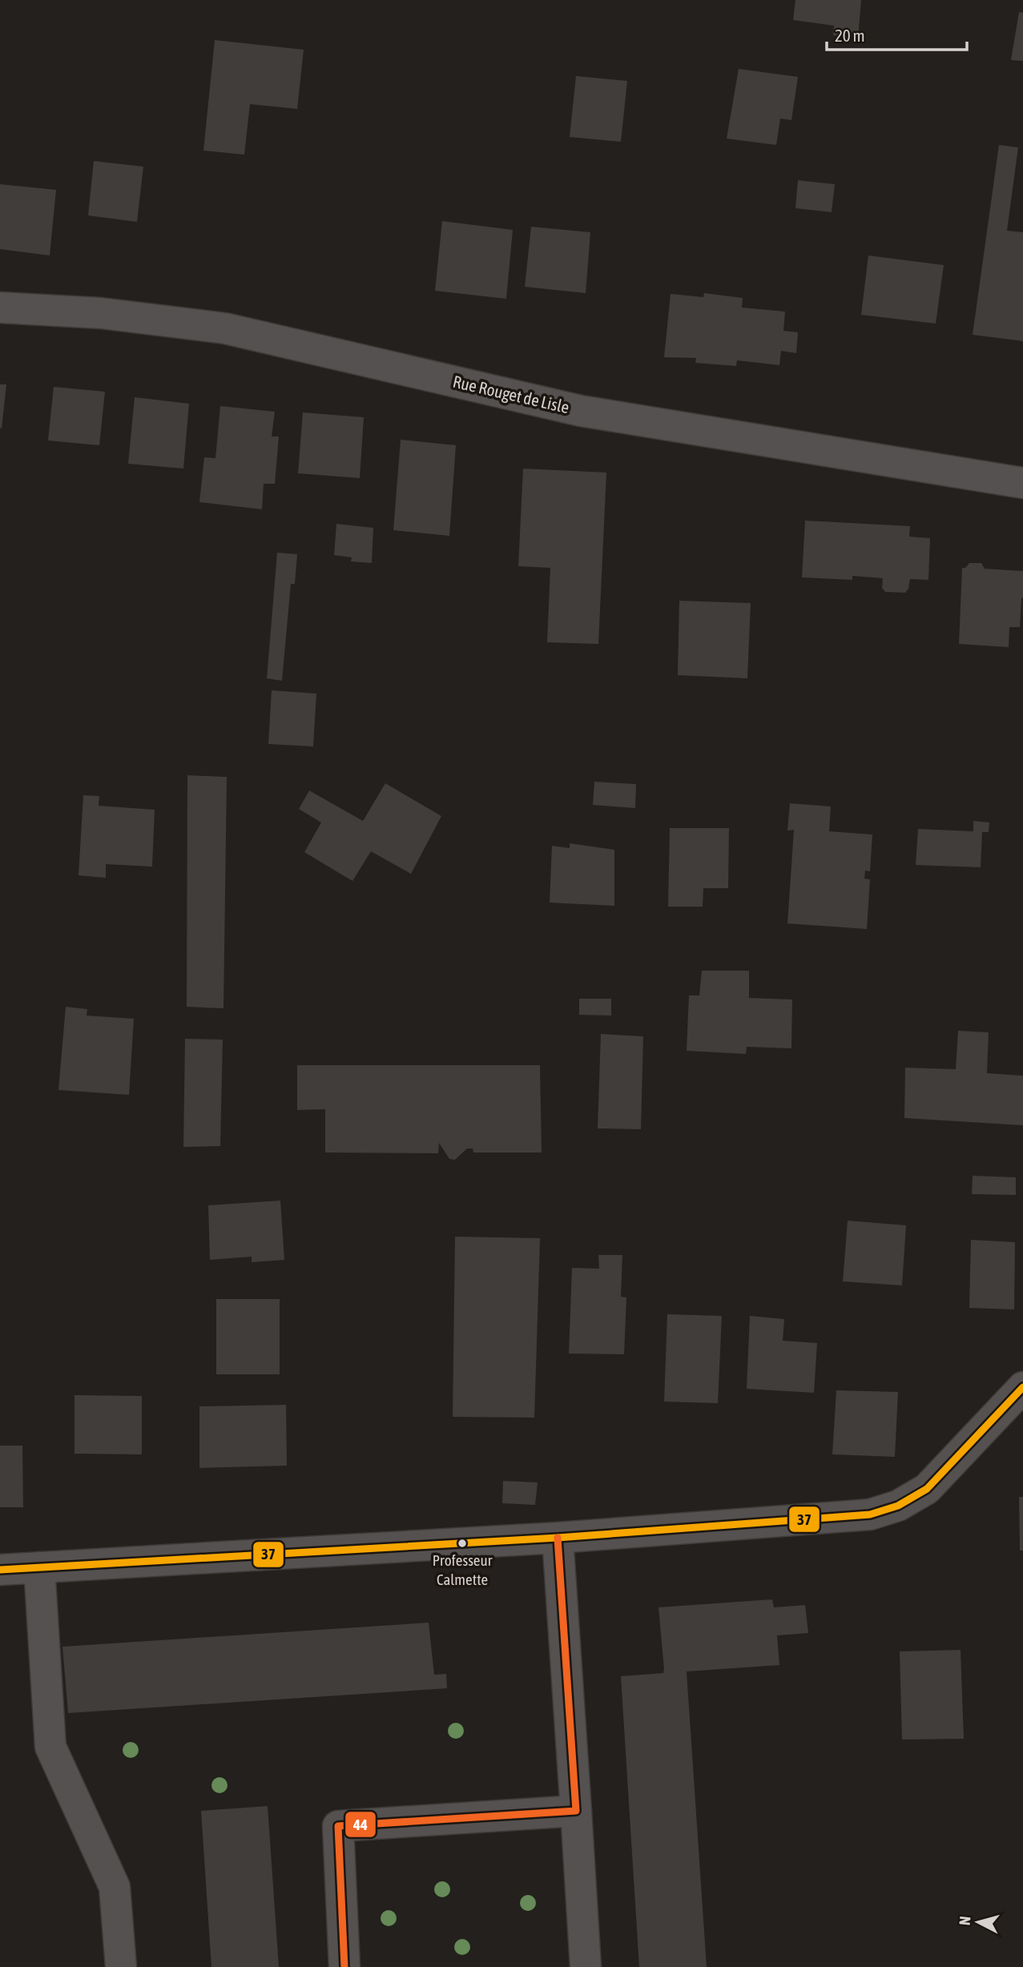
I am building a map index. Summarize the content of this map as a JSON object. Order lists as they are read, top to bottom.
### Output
{
  "streets": {
    "street": ["Rue Rouget de Lisle"]
  },
  "places": ["Professeur Calmette"],
  "lines": ["transit line 37", "transit line 44"],
  "scale_bar": "20 m",
  "north": "left"
}
